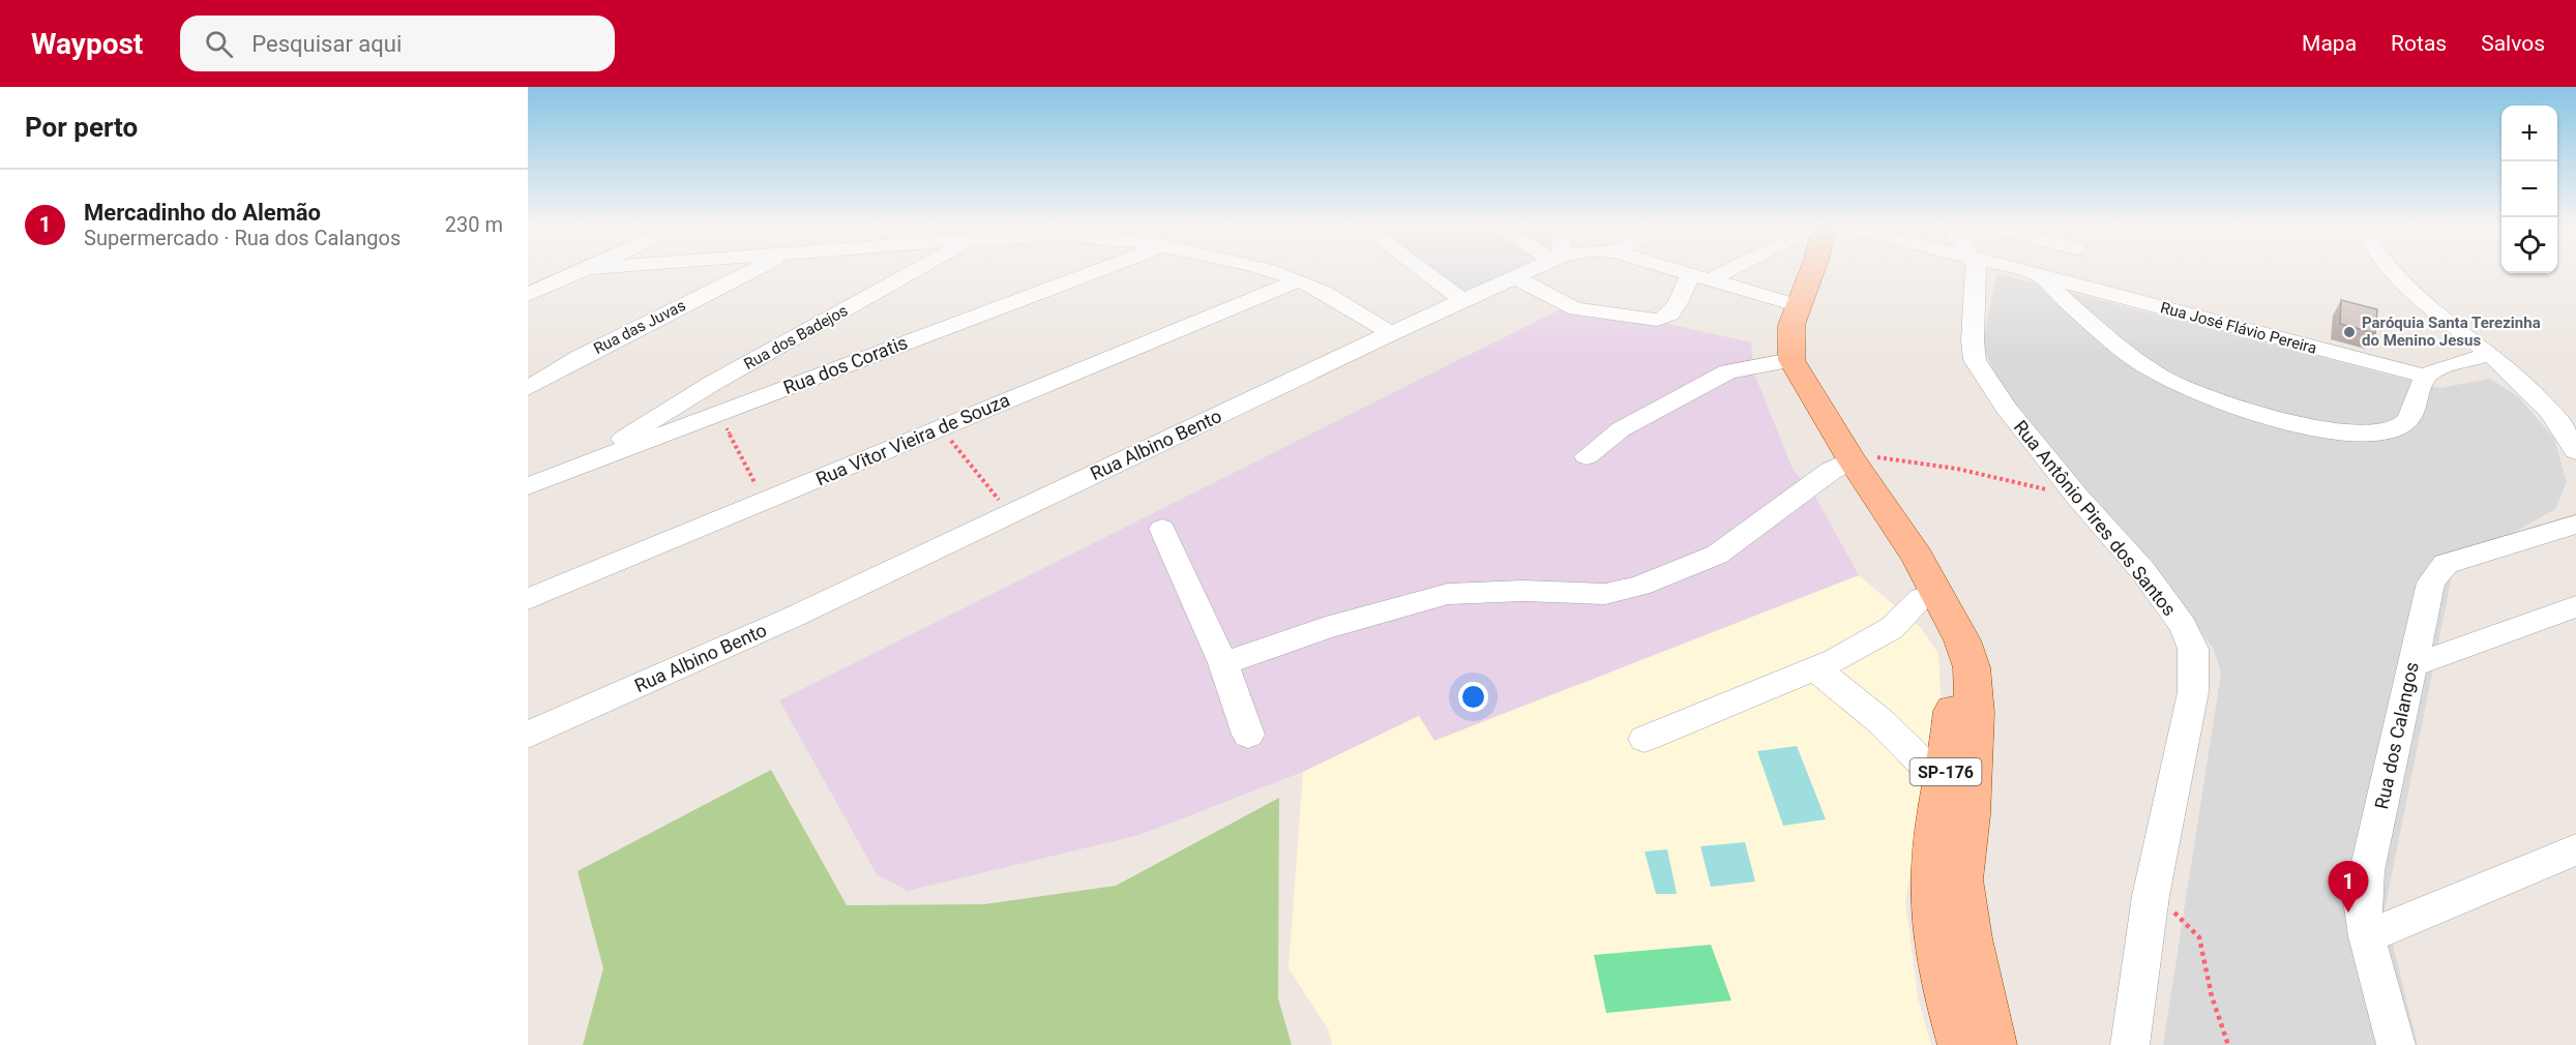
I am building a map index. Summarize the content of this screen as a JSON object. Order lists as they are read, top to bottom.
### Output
{
  "streets": {
    "main road": ["SP-176"],
    "street": [
      "Rua das Juvas",
      "Rua José Flávio Pereira",
      "Rua dos Badejos",
      "Rua dos Coratis",
      "Rua Vitor Vieira de Souza",
      "Rua Albino Bento",
      "Rua Antônio Pires dos Santos",
      "Rua dos Calangos"
    ]
  },
  "crossings": [
    ["Rua dos Badejos", "Rua dos Coratis"],
    ["Rua Albino Bento", "SP-176"]
  ],
  "places": ["Paróquia Santa Terezinha do Menino Jesus"],
  "page": {
    "header": "Waypost",
    "search": "Pesquisar aqui",
    "nav": ["Mapa", "Rotas", "Salvos"],
    "heading": "Por perto",
    "map_buttons": ["+", "−"],
    "list": [
      {
        "mark": "1",
        "name": "Mercadinho do Alemão",
        "note": "Supermercado · Rua dos Calangos",
        "value": "230 m"
      }
    ],
    "pins": "1"
  }
}
